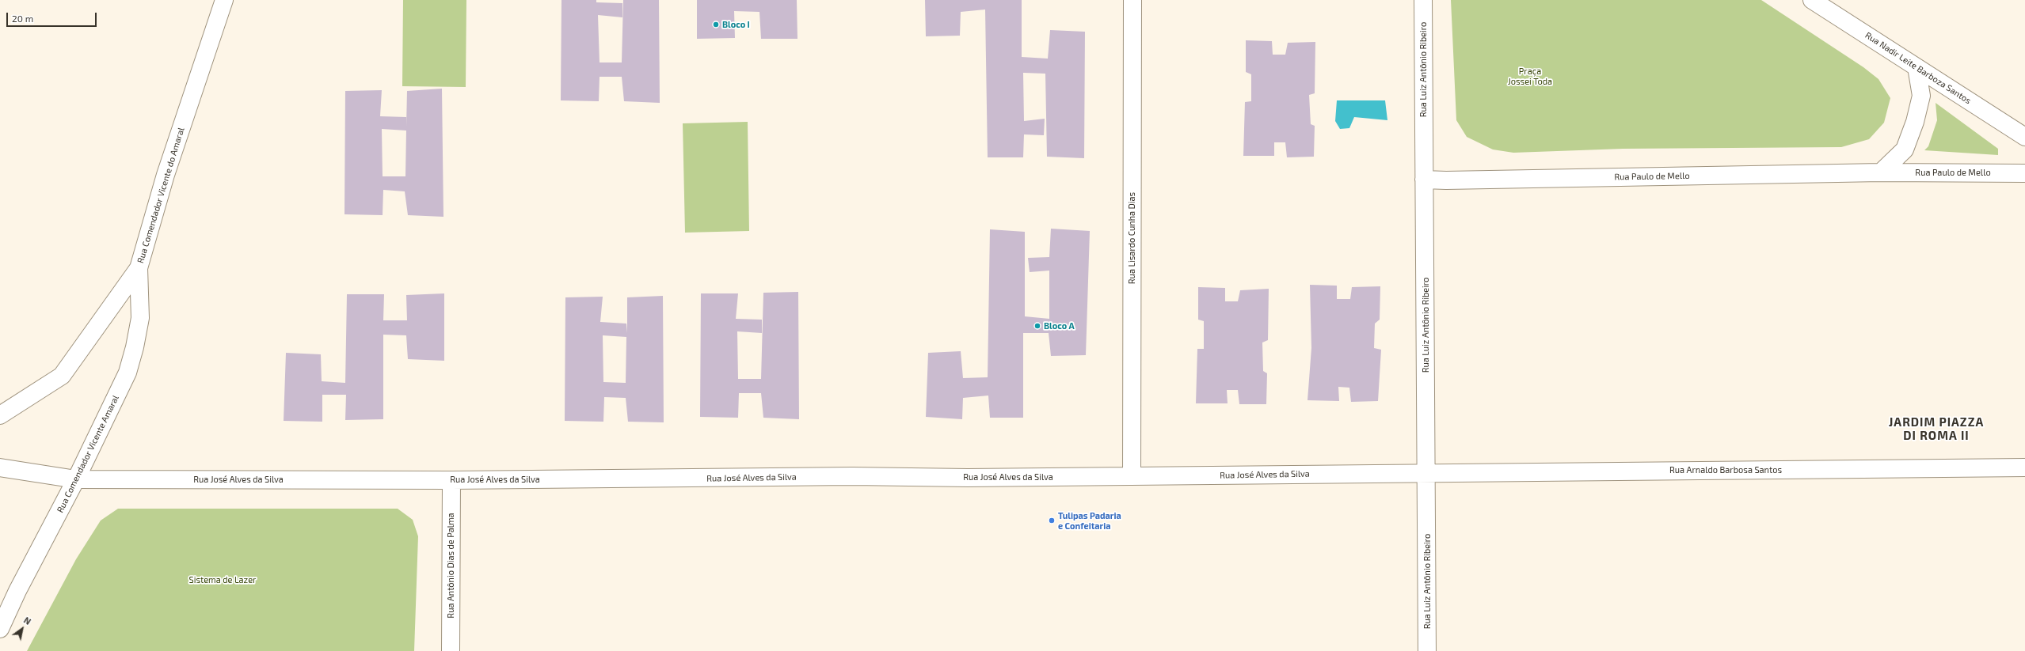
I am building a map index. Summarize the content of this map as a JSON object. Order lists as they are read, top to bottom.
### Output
{
  "streets": {
    "street": [
      "Rua Nadir Leite Barboza Santos",
      "Rua Luiz Antônio Ribeiro",
      "Rua Paulo de Mello",
      "Rua Comendador Vicente do Amaral",
      "Rua Lisardo Cunha Dias",
      "Rua Comendador Vicente Amaral",
      "Rua Arnaldo Barbosa Santos",
      "Rua José Alves da Silva",
      "Rua Antônio Dias de Palma"
    ]
  },
  "crossings": [
    ["Rua Luiz Antônio Ribeiro", "Rua Paulo de Mello"],
    ["Rua Luiz Antônio Ribeiro", "Rua Arnaldo Barbosa Santos"],
    ["Rua Luiz Antônio Ribeiro", "Rua José Alves da Silva"],
    ["Rua Comendador Vicente do Amaral", "Rua Comendador Vicente Amaral"],
    ["Rua Lisardo Cunha Dias", "Rua José Alves da Silva"],
    ["Rua Comendador Vicente Amaral", "Rua José Alves da Silva"],
    ["Rua Arnaldo Barbosa Santos", "Rua José Alves da Silva"],
    ["Rua José Alves da Silva", "Rua Antônio Dias de Palma"]
  ],
  "districts": ["JARDIM PIAZZA DI ROMA II"],
  "parks": ["Praça Jossei Toda", "Sistema de Lazer"],
  "places": ["Bloco I", "Bloco A", "Tulipas Padaria e Confeitaria"],
  "scale_bar": "20 m",
  "north": "top right"
}
